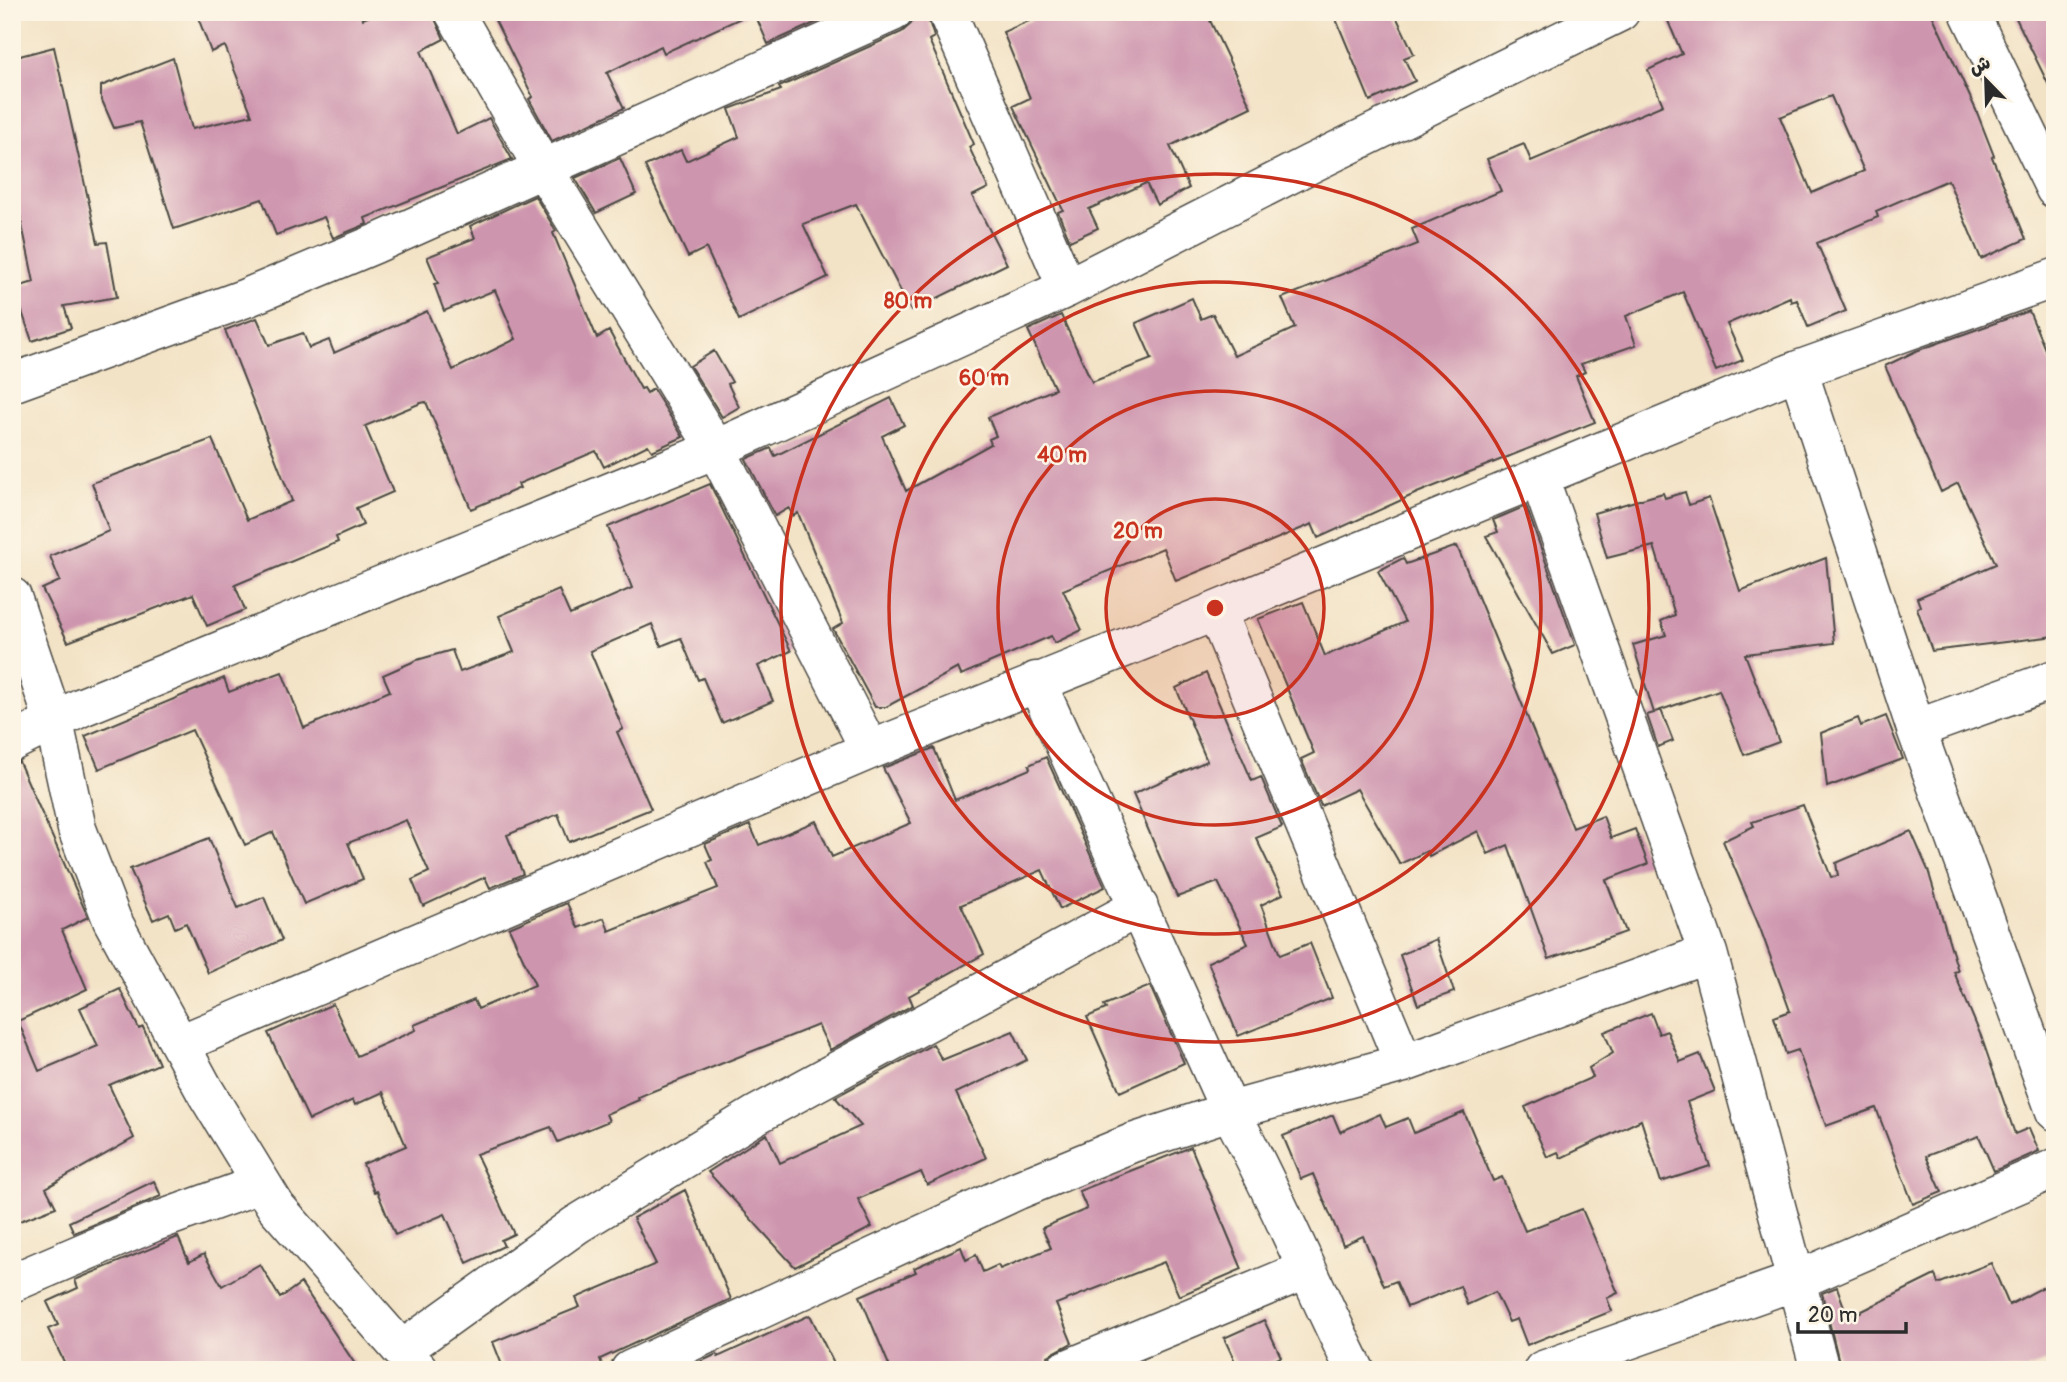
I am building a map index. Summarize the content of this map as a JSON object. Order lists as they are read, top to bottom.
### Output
{
  "scale_bar": "20 m",
  "north": "top left",
  "rings": [
    "80 m",
    "60 m",
    "40 m",
    "20 m"
  ]
}
